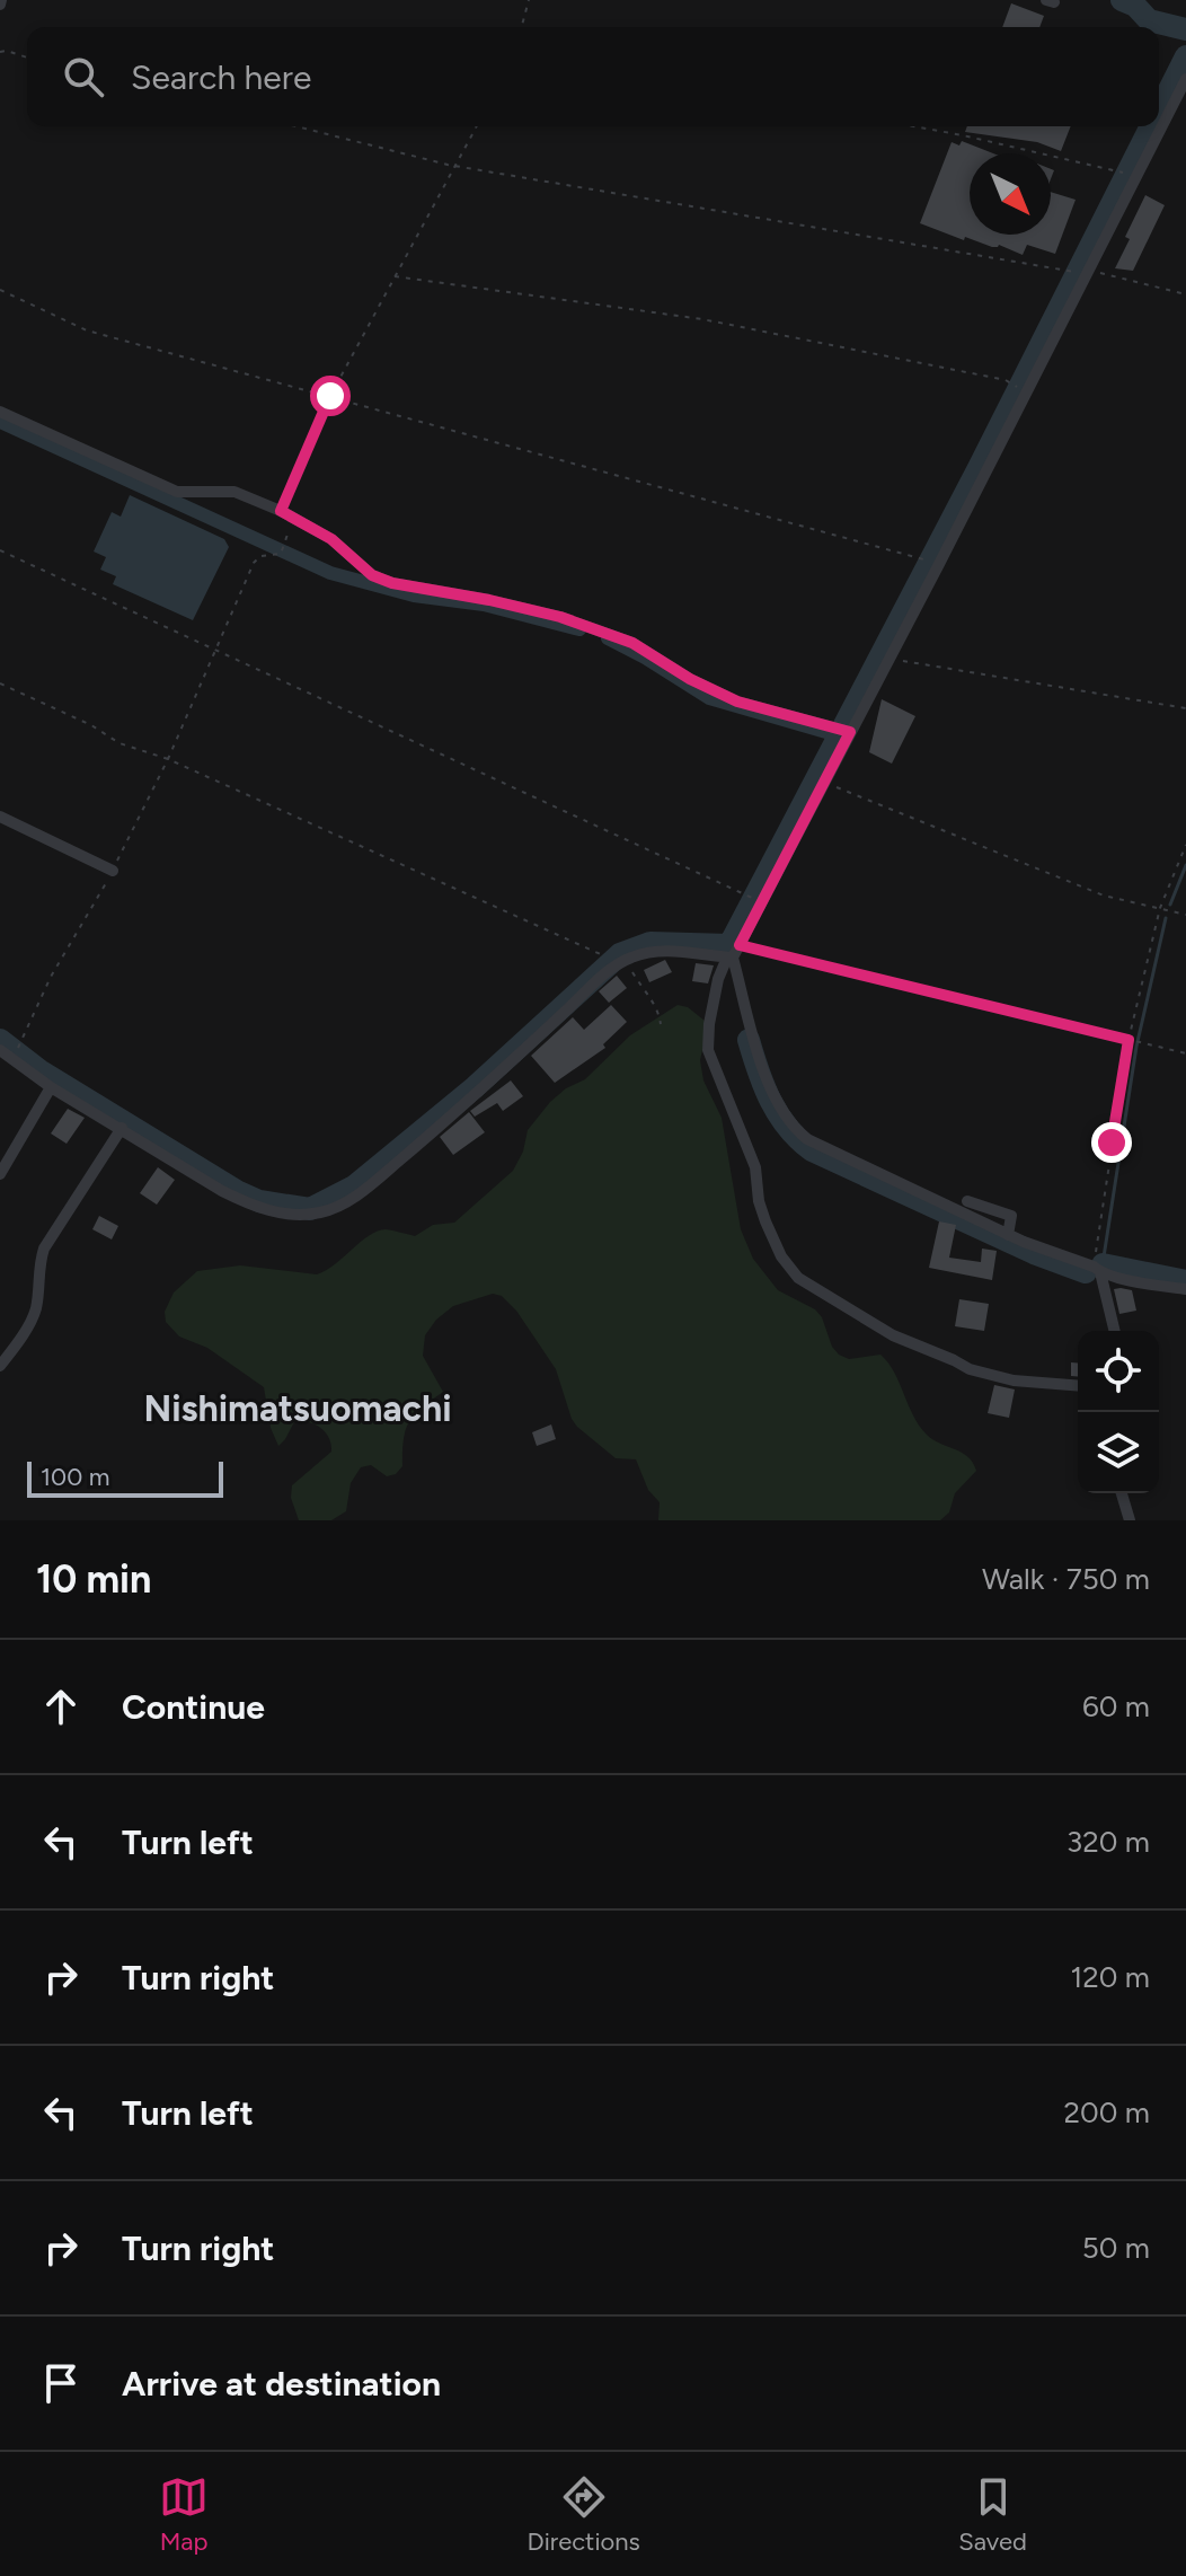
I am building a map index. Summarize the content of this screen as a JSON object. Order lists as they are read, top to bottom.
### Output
{
  "districts": ["Nishimatsuomachi"],
  "scale_bar": "100 m",
  "north": "bottom right",
  "page": {
    "search": "Search here",
    "scale": "100 m",
    "heading": ["10 min", "Walk · 750 m"],
    "list": [
      ["Continue", "60 m"],
      ["Turn left", "320 m"],
      ["Turn right", "120 m"],
      ["Turn left", "200 m"],
      ["Turn right", "50 m"],
      "Arrive at destination"
    ],
    "nav": ["Map", "Directions", "Saved"]
  }
}
